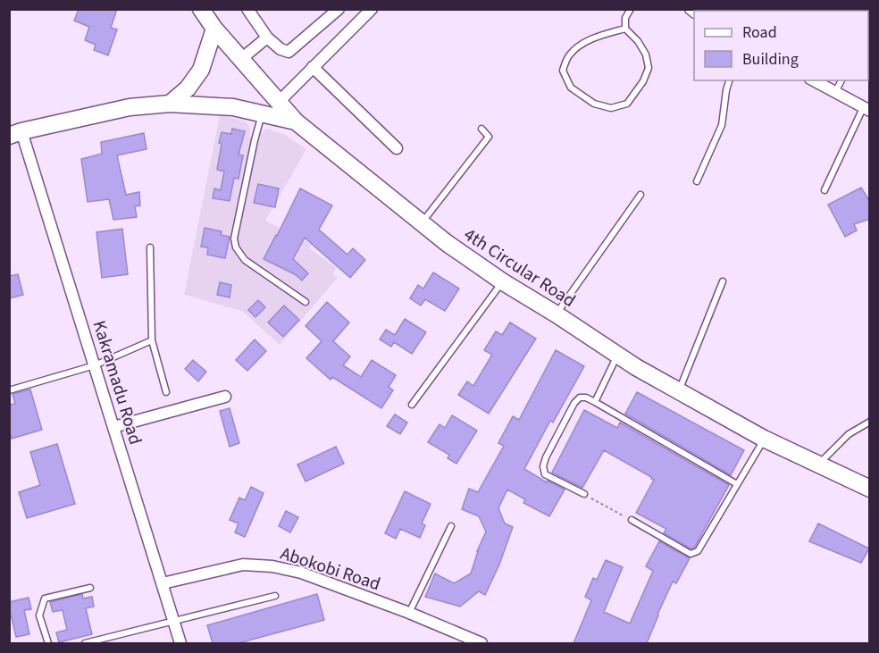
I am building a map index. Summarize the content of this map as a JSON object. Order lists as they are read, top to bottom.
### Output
{
  "streets": {
    "street": ["4th Circular Road", "Kakramadu Road", "Abokobi Road"]
  },
  "crossings": [
    ["Kakramadu Road", "Abokobi Road"]
  ],
  "legend": ["Road", "Building"]
}
